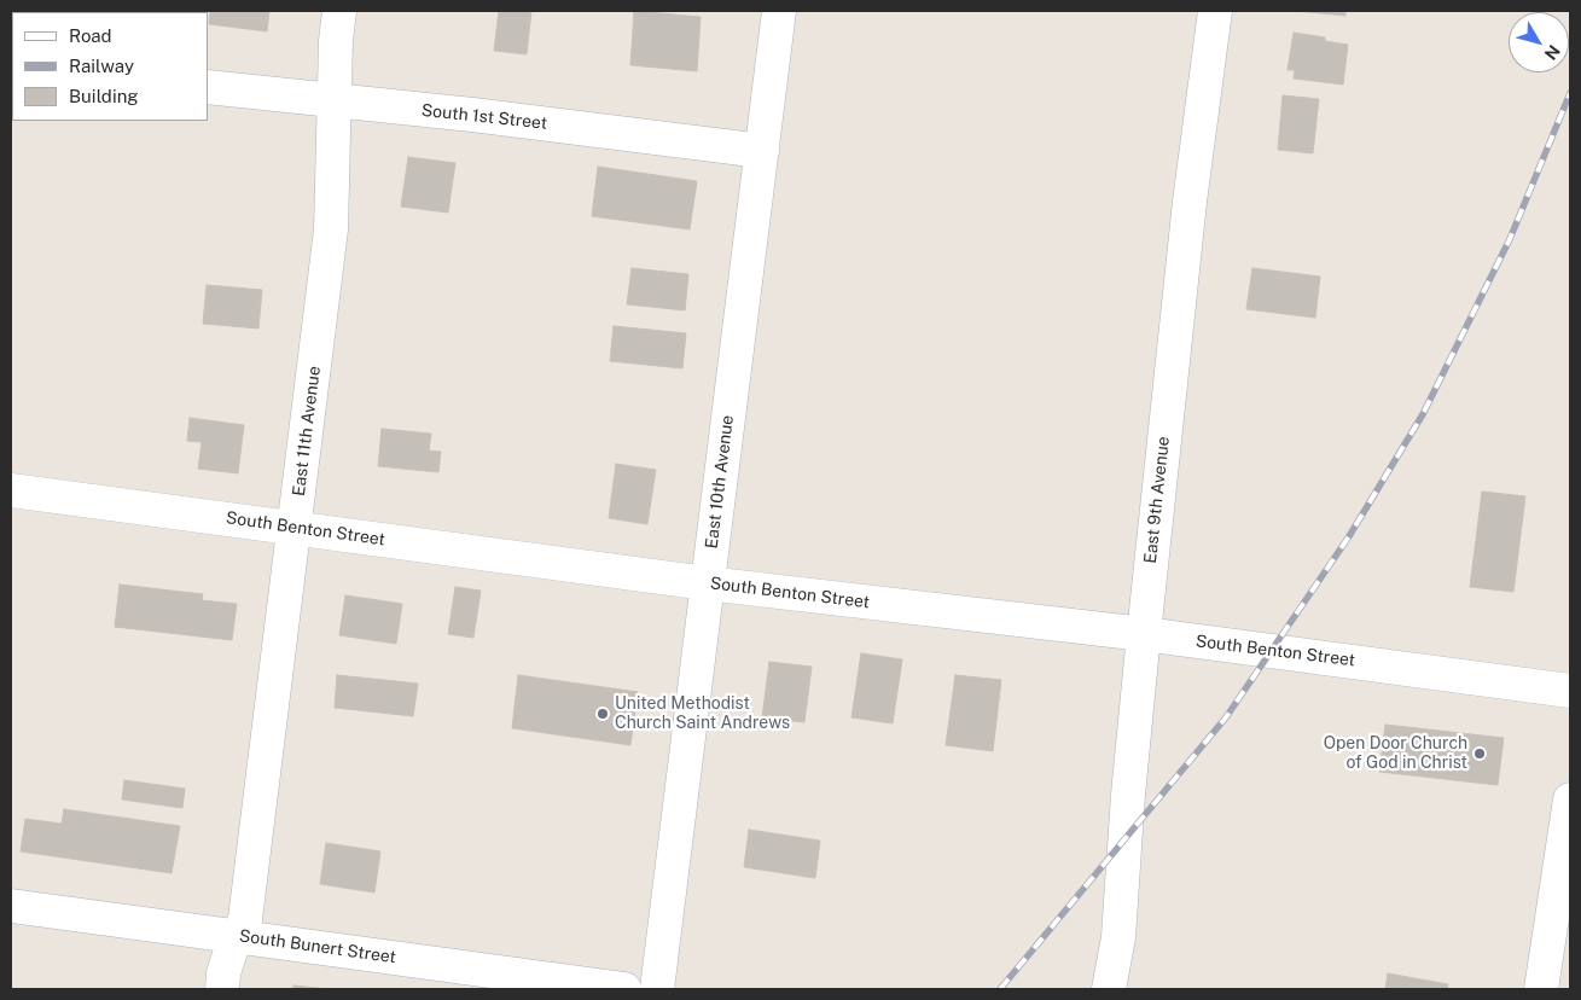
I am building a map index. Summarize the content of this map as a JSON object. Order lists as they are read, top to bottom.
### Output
{
  "streets": {
    "street": [
      "South 1st Street",
      "East 11th Avenue",
      "East 10th Avenue",
      "East 9th Avenue",
      "South Benton Street",
      "South Bunert Street"
    ]
  },
  "crossings": [
    ["South 1st Street", "East 11th Avenue"],
    ["South 1st Street", "East 10th Avenue"],
    ["East 11th Avenue", "South Benton Street"],
    ["East 11th Avenue", "South Bunert Street"],
    ["East 10th Avenue", "South Benton Street"],
    ["East 9th Avenue", "South Benton Street"]
  ],
  "places": ["United Methodist Church Saint Andrews", "Open Door Church of God in Christ"],
  "legend": ["Road", "Railway", "Building"],
  "north": "bottom right"
}
